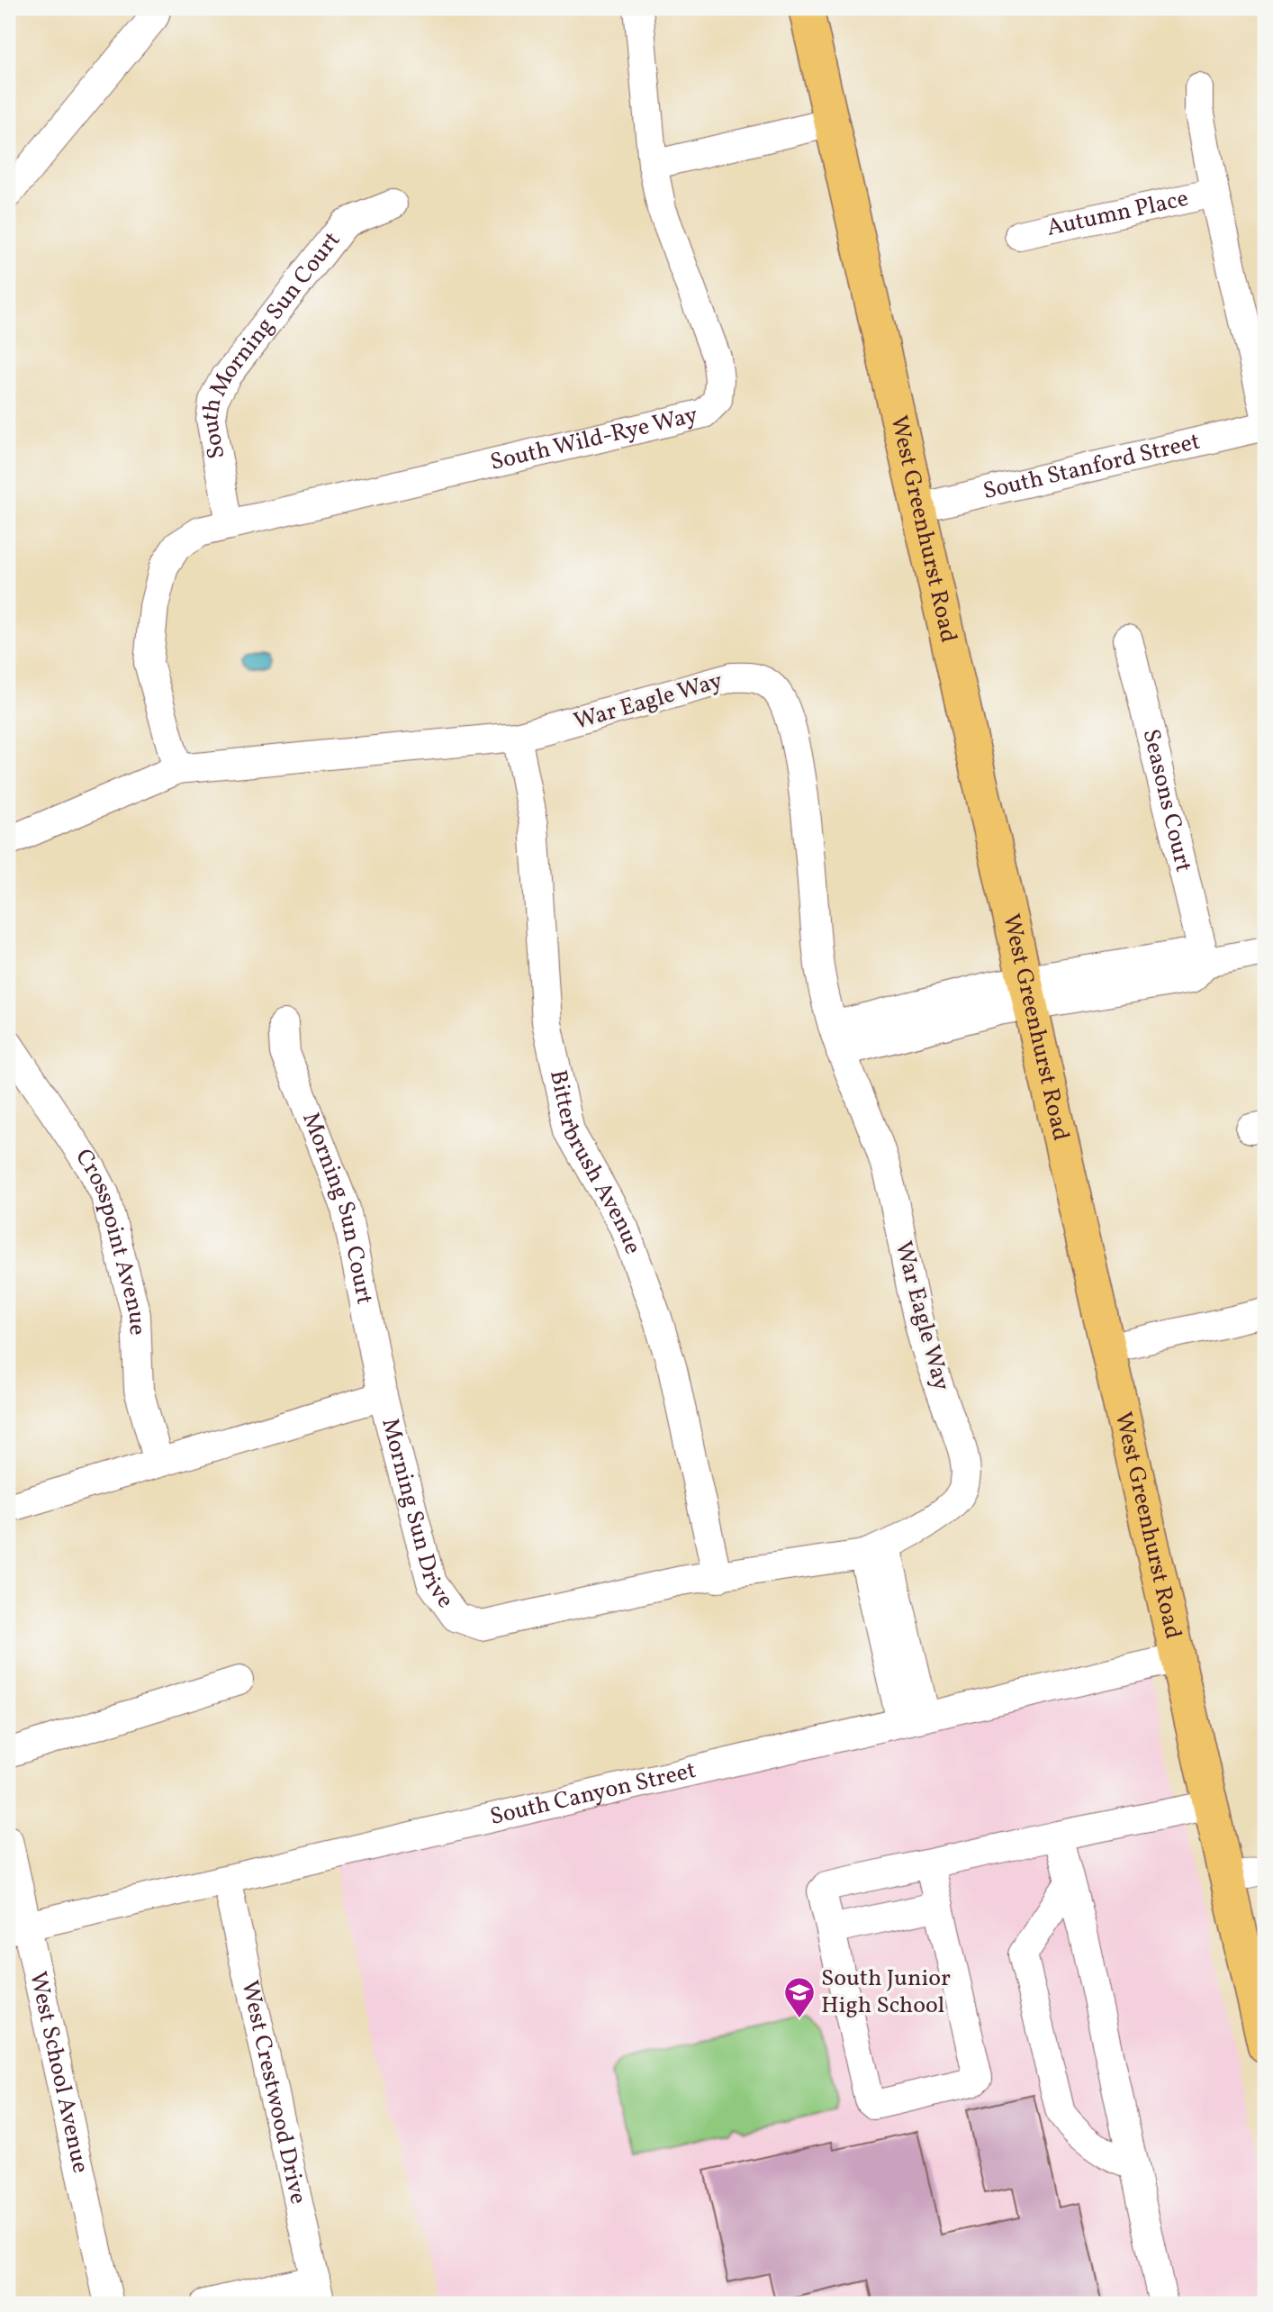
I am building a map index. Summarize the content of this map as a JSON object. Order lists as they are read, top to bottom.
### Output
{
  "streets": {
    "main road": ["West Greenhurst Road"],
    "street": [
      "Autumn Place",
      "South Morning Sun Court",
      "South Wild-Rye Way",
      "South Stanford Street",
      "War Eagle Way",
      "Seasons Court",
      "Bitterbrush Avenue",
      "Morning Sun Court",
      "Crosspoint Avenue",
      "Morning Sun Drive",
      "South Canyon Street",
      "West School Avenue",
      "West Crestwood Drive"
    ]
  },
  "crossings": [
    ["South Morning Sun Court", "South Wild-Rye Way"],
    ["South Stanford Street", "West Greenhurst Road"],
    ["West Greenhurst Road", "South Canyon Street"],
    ["War Eagle Way", "Bitterbrush Avenue"],
    ["War Eagle Way", "Morning Sun Drive"],
    ["Bitterbrush Avenue", "Morning Sun Drive"],
    ["Morning Sun Court", "Morning Sun Drive"],
    ["Crosspoint Avenue", "Morning Sun Drive"],
    ["South Canyon Street", "West School Avenue"],
    ["South Canyon Street", "West Crestwood Drive"]
  ],
  "places": {
    "school or university": ["South Junior High School"]
  }
}
